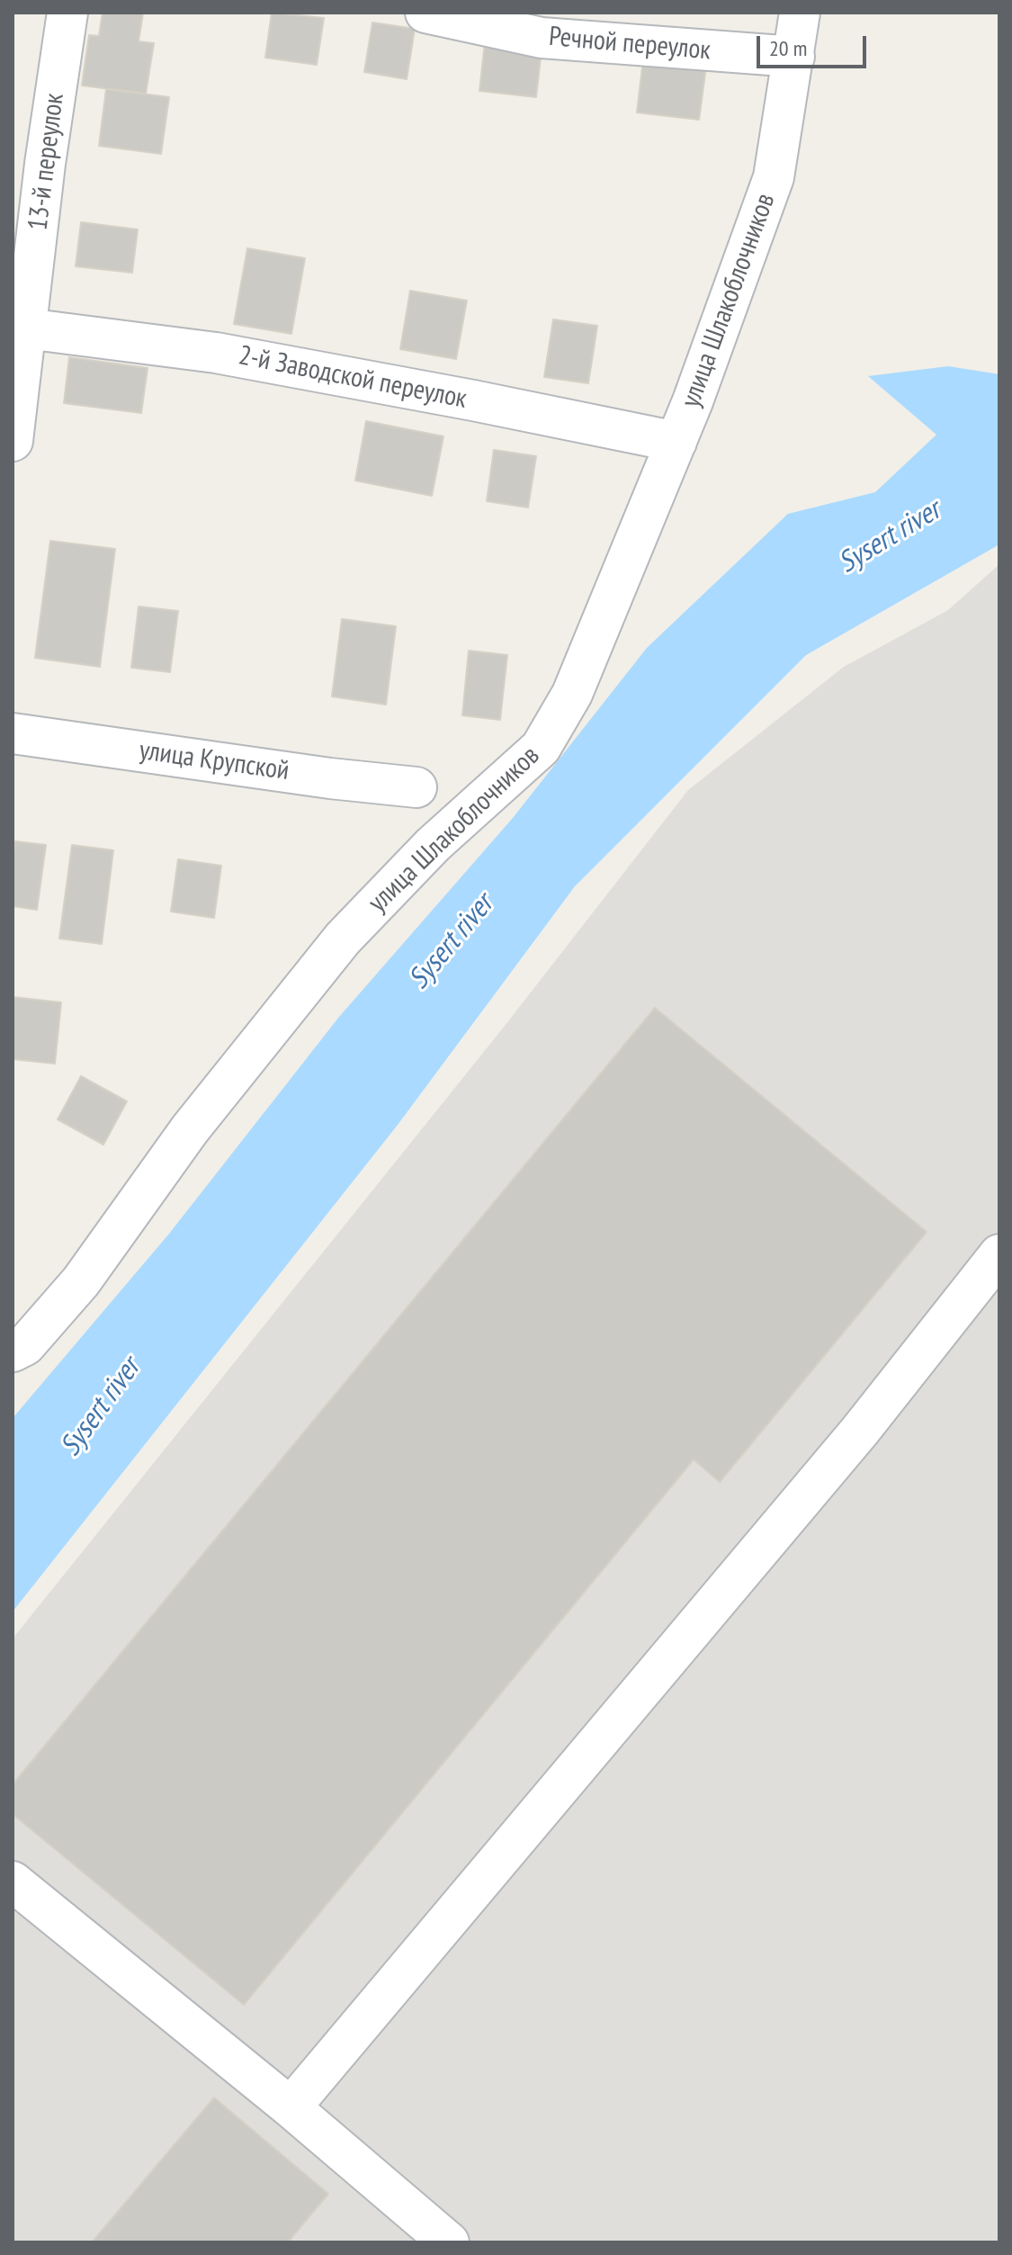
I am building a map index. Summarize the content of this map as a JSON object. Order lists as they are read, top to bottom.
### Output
{
  "streets": {
    "street": [
      "Речной переулок",
      "13-й переулок",
      "улица Шлакоблочников",
      "2-й Заводской переулок",
      "улица Крупской"
    ]
  },
  "crossings": [
    ["Речной переулок", "улица Шлакоблочников"],
    ["13-й переулок", "2-й Заводской переулок"],
    ["улица Шлакоблочников", "2-й Заводской переулок"]
  ],
  "water": ["Sysert river"],
  "scale_bar": "20 m"
}
